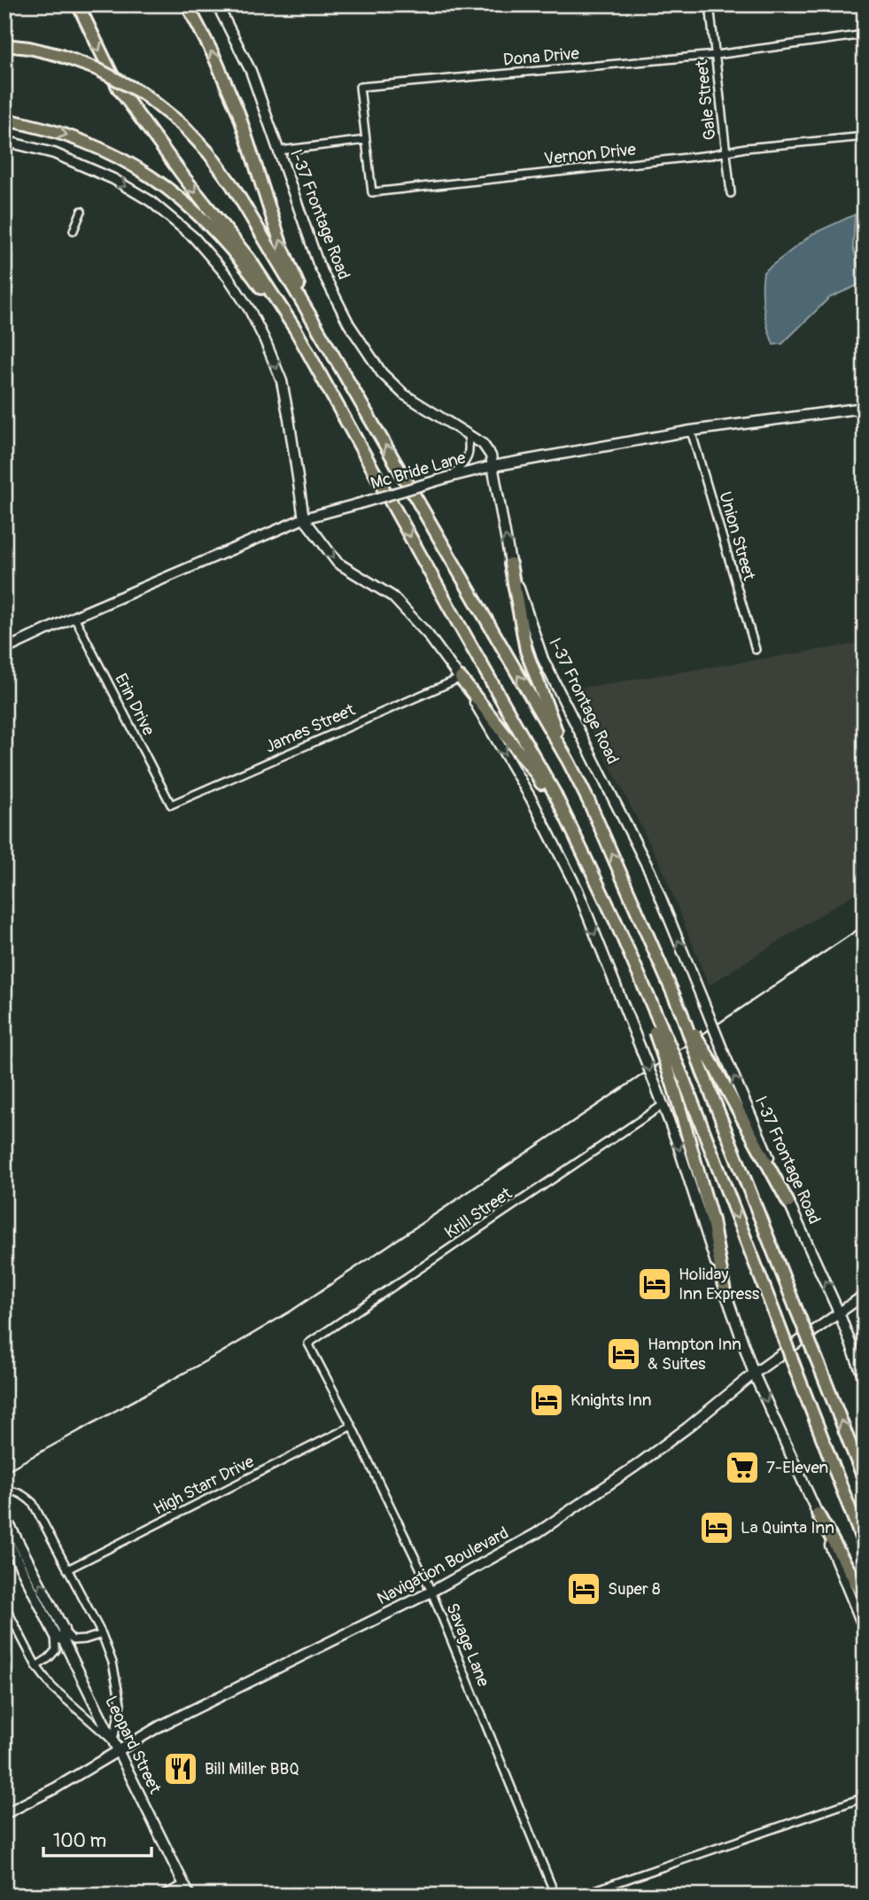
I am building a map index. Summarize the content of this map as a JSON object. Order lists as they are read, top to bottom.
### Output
{
  "streets": {
    "main road": [
      "I-37 Frontage Road",
      "Mc Bride Lane",
      "Navigation Boulevard",
      "Leopard Street"
    ],
    "street": [
      "Dona Drive",
      "Gale Street",
      "Vernon Drive",
      "Union Street",
      "Erin Drive",
      "James Street",
      "Krill Street",
      "High Starr Drive",
      "Savage Lane"
    ]
  },
  "crossings": [
    ["Dona Drive", "Gale Street"],
    ["Dona Drive", "Vernon Drive"],
    ["Gale Street", "Vernon Drive"],
    ["I-37 Frontage Road", "Mc Bride Lane"],
    ["I-37 Frontage Road", "Navigation Boulevard"],
    ["Mc Bride Lane", "Union Street"],
    ["Mc Bride Lane", "Erin Drive"],
    ["Erin Drive", "James Street"],
    ["Krill Street", "Savage Lane"],
    ["High Starr Drive", "Savage Lane"],
    ["Navigation Boulevard", "Savage Lane"],
    ["Navigation Boulevard", "Leopard Street"]
  ],
  "places": {
    "hotel": [
      "Holiday Inn Express",
      "Hampton Inn & Suites",
      "Knights Inn",
      "La Quinta Inn",
      "Super 8"
    ],
    "supermarket": ["7-Eleven"],
    "restaurant": ["Bill Miller BBQ"]
  },
  "scale_bar": "100 m"
}
